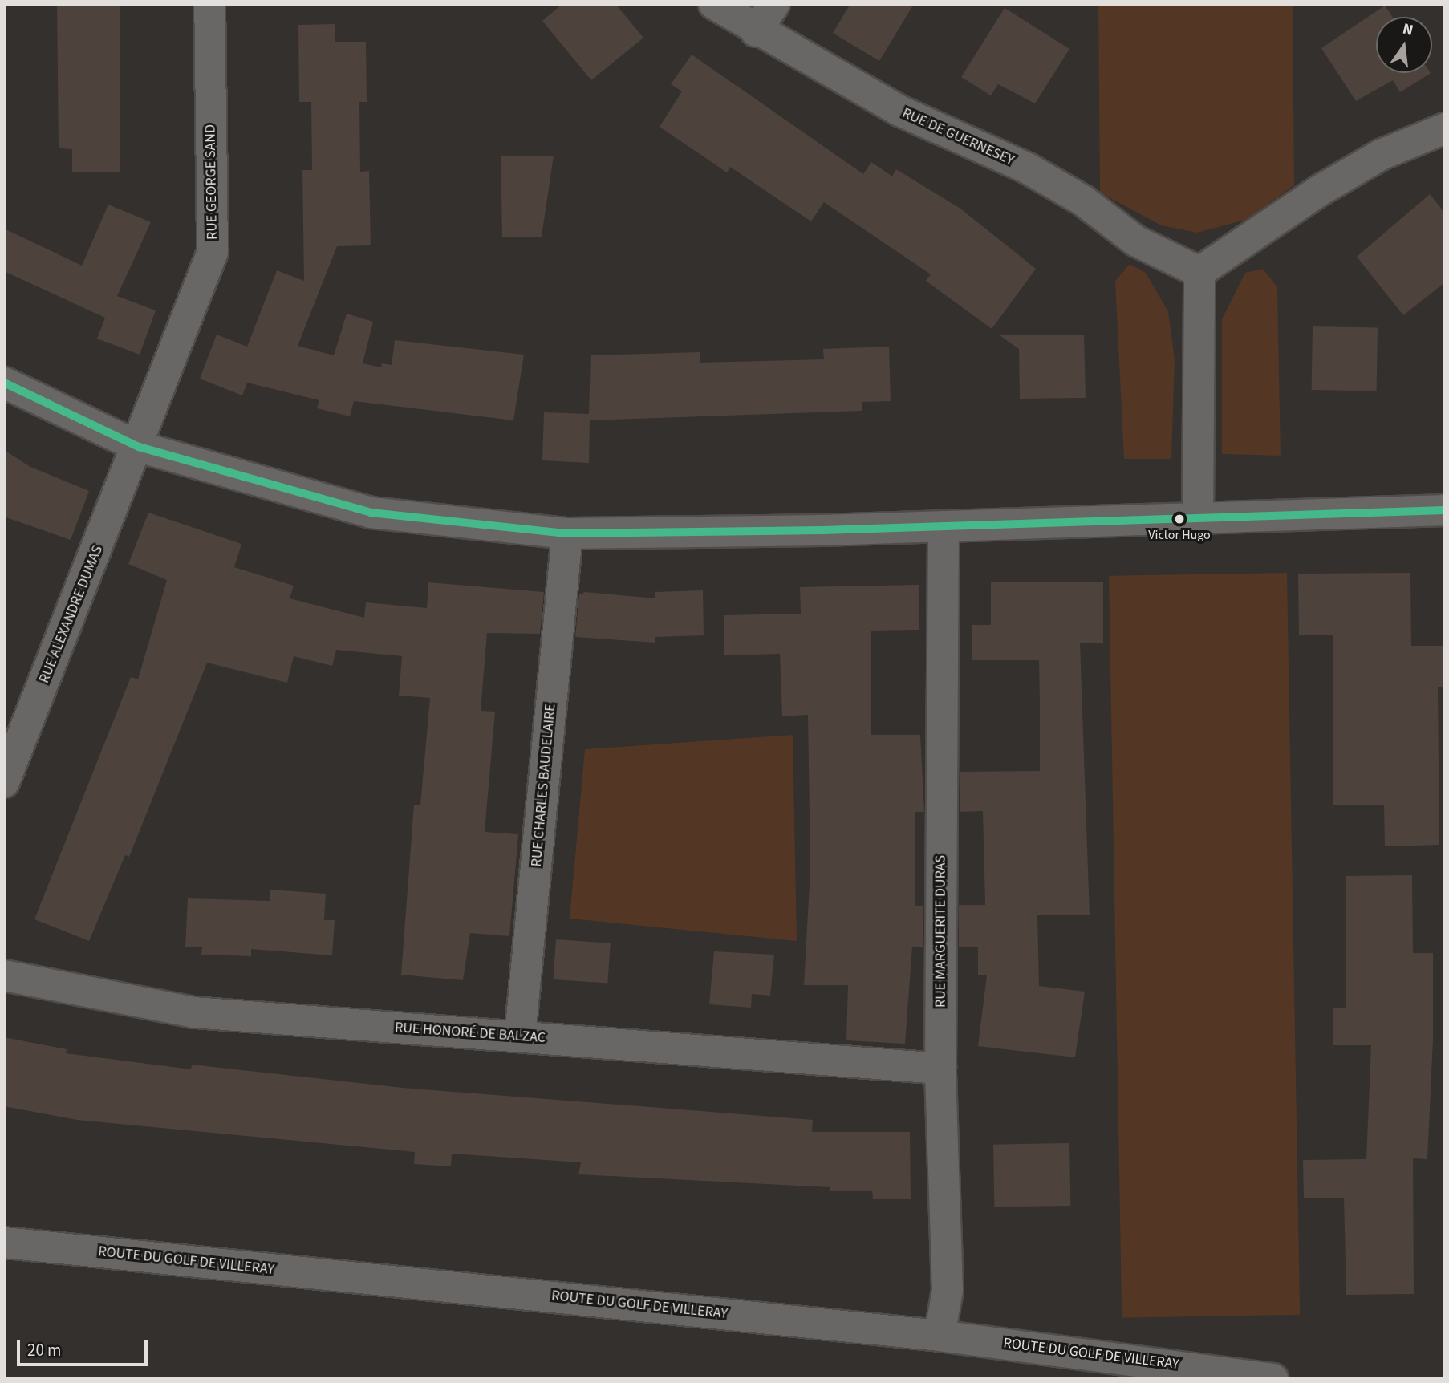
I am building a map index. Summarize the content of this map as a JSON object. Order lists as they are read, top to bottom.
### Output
{
  "streets": {
    "street": [
      "RUE DE GUERNESEY",
      "RUE GEORGE SAND",
      "RUE ALEXANDRE DUMAS",
      "RUE CHARLES BAUDELAIRE",
      "RUE MARGUERITE DURAS",
      "RUE HONORÉ DE BALZAC",
      "ROUTE DU GOLF DE VILLERAY"
    ]
  },
  "crossings": [
    ["RUE GEORGE SAND", "RUE ALEXANDRE DUMAS"],
    ["RUE CHARLES BAUDELAIRE", "RUE HONORÉ DE BALZAC"],
    ["RUE MARGUERITE DURAS", "RUE HONORÉ DE BALZAC"],
    ["RUE MARGUERITE DURAS", "ROUTE DU GOLF DE VILLERAY"]
  ],
  "places": ["Victor Hugo"],
  "scale_bar": "20 m",
  "north": "top"
}
